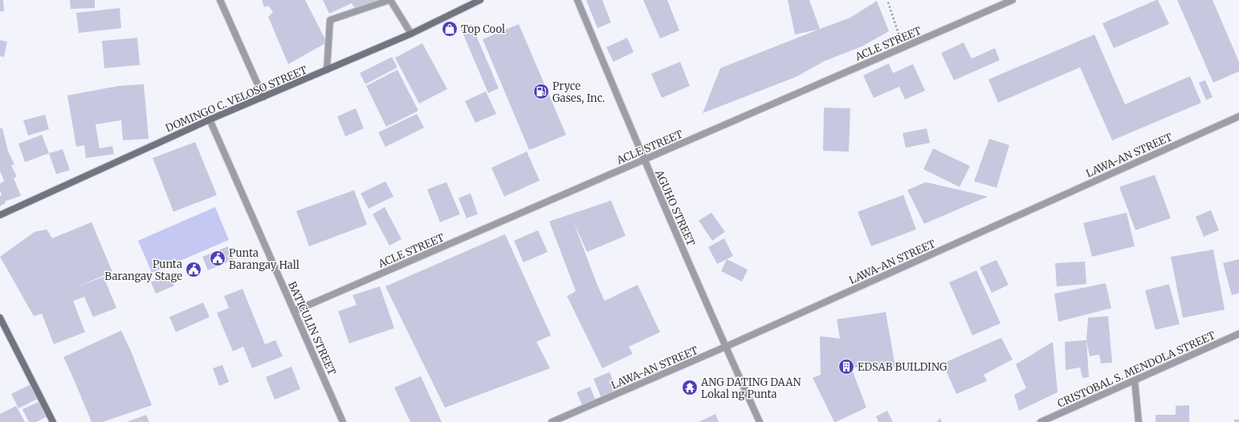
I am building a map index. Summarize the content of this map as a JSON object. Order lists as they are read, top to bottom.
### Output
{
  "streets": {
    "main road": ["DOMINGO C. VELOSO STREET"],
    "street": [
      "ACLE STREET",
      "LAWA-AN STREET",
      "AGUHO STREET",
      "BATICULIN STREET",
      "CRISTOBAL S. MENDOLA STREET"
    ]
  },
  "crossings": [
    ["ACLE STREET", "AGUHO STREET"],
    ["ACLE STREET", "BATICULIN STREET"],
    ["DOMINGO C. VELOSO STREET", "BATICULIN STREET"],
    ["LAWA-AN STREET", "AGUHO STREET"]
  ],
  "places": {
    "shop": ["Top Cool"],
    "fuel station": ["Pryce Gases, Inc."],
    "public building": ["Punta Barangay Hall", "Punta Barangay Stage"],
    "building": ["EDSAB BUILDING"],
    "temple": ["ANG DATING DAAN Lokal ng Punta"]
  }
}
